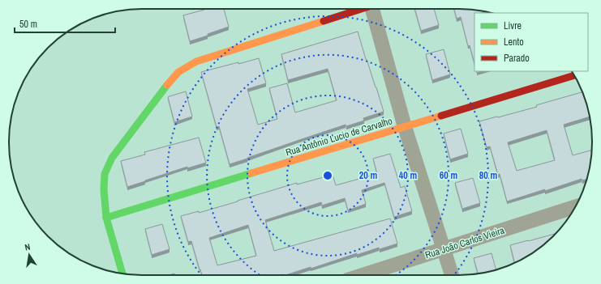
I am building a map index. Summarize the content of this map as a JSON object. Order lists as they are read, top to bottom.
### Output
{
  "streets": {
    "street": ["Rua Antônio Lucio de Carvalho", "Rua João Carlos Vieira"]
  },
  "legend": ["Livre", "Lento", "Parado"],
  "scale_bar": "50 m",
  "north": "top",
  "rings": [
    "20 m",
    "40 m",
    "60 m",
    "80 m"
  ]
}
